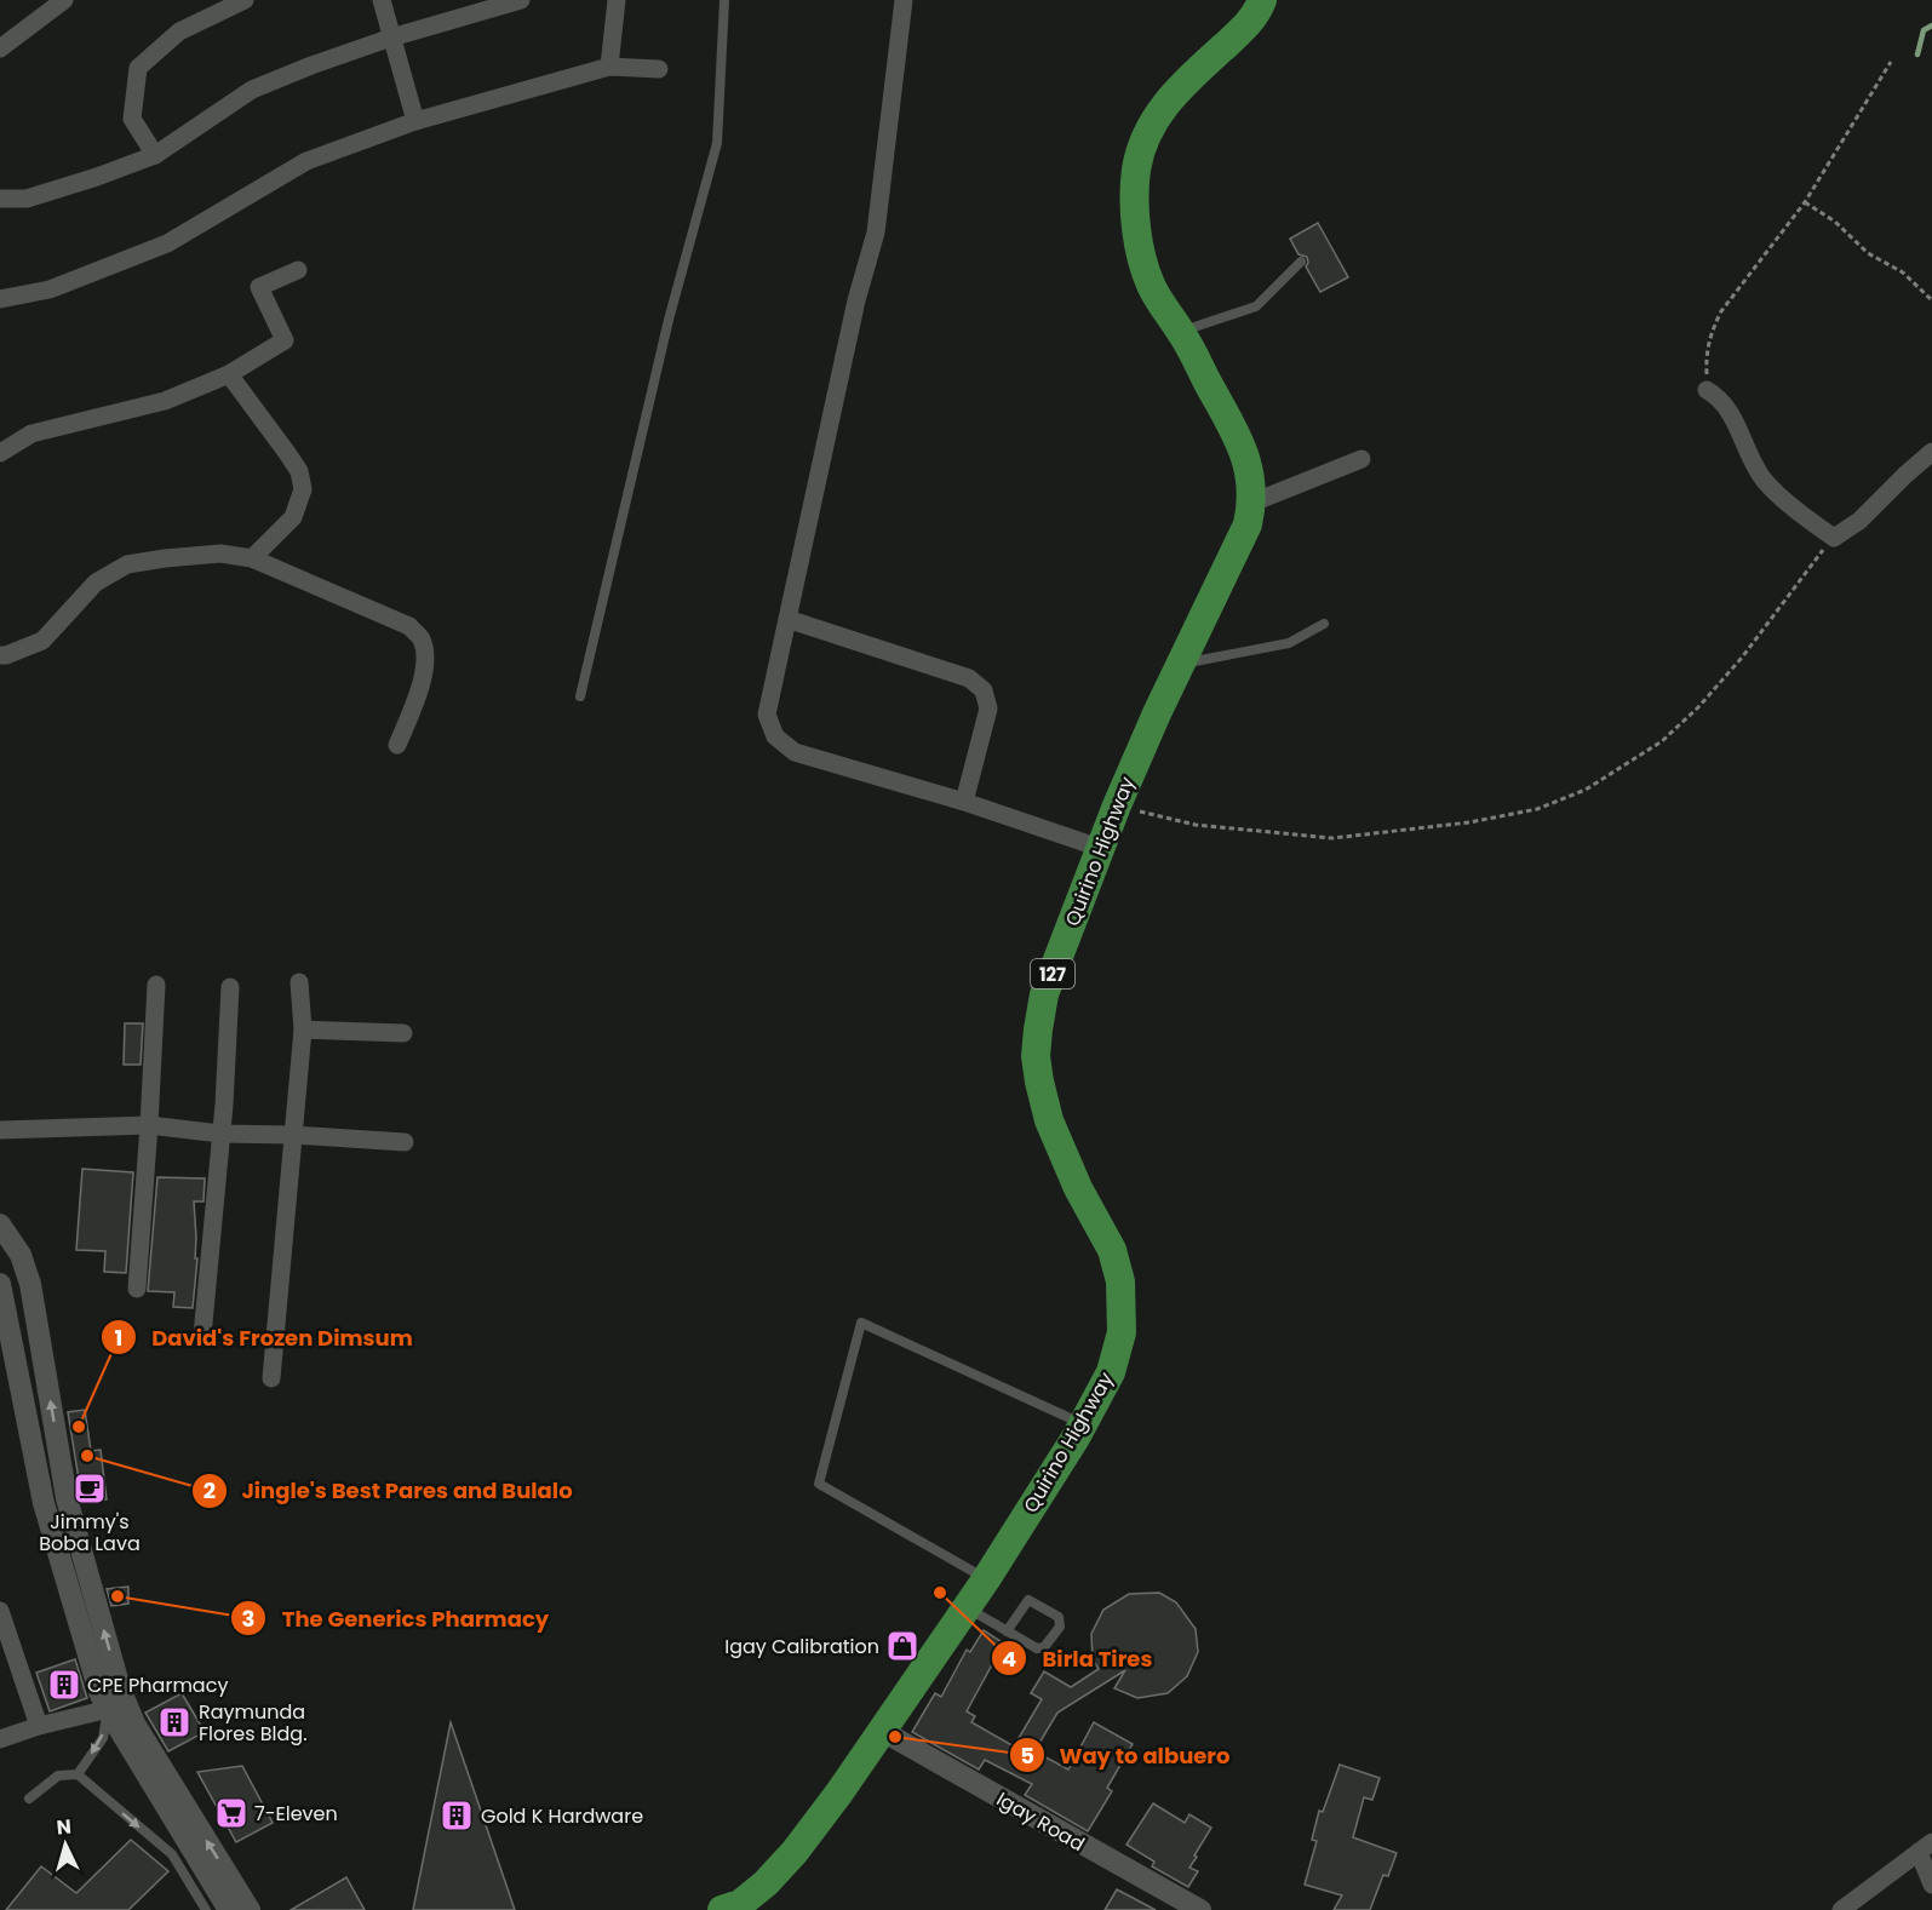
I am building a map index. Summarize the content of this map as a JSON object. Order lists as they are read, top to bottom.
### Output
{
  "streets": {
    "main road": ["Quirino Highway", "127"],
    "street": ["Igay Road"]
  },
  "crossings": [
    ["Quirino Highway", "Igay Road"]
  ],
  "places": {
    "other": [
      "David's Frozen Dimsum",
      "Jingle's Best Pares and Bulalo",
      "Birla Tires",
      "The Generics Pharmacy",
      "Way to albuero"
    ],
    "cafe": ["Jimmy's Boba Lava"],
    "shop": ["Igay Calibration"],
    "building": ["CPE Pharmacy", "Raymunda Flores Bldg.", "Gold K Hardware"],
    "supermarket": ["7-Eleven"]
  },
  "north": "top"
}
